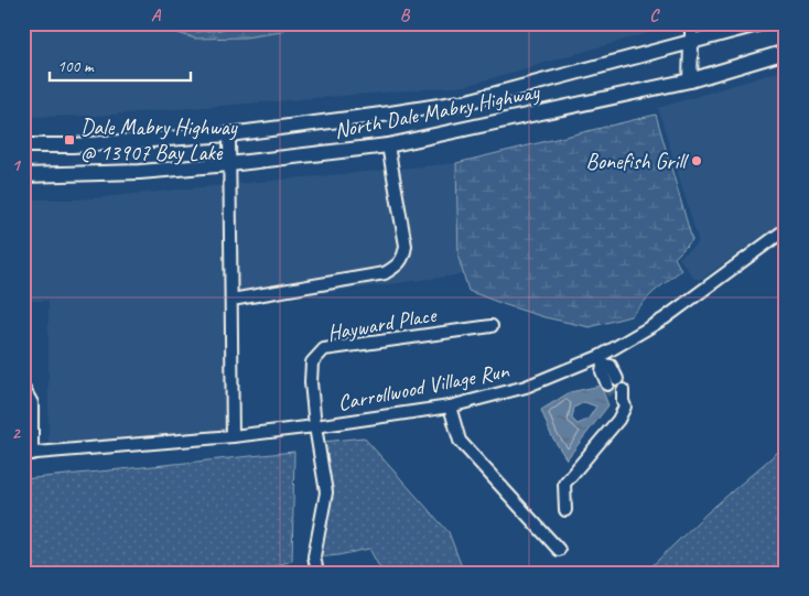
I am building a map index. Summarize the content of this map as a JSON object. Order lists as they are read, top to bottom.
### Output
{
  "streets": {
    "main road": ["North Dale Mabry Highway"],
    "street": ["Hayward Place", "Carrollwood Village Run"]
  },
  "crossings": [
    ["Hayward Place", "Carrollwood Village Run"]
  ],
  "places": {
    "transit": ["Dale Mabry Highway @ 13907 Bay Lake"],
    "other": ["Bonefish Grill"]
  },
  "scale_bar": "100 m",
  "grid": {
    "columns": ["A", "B", "C"],
    "rows": ["1", "2"]
  }
}
